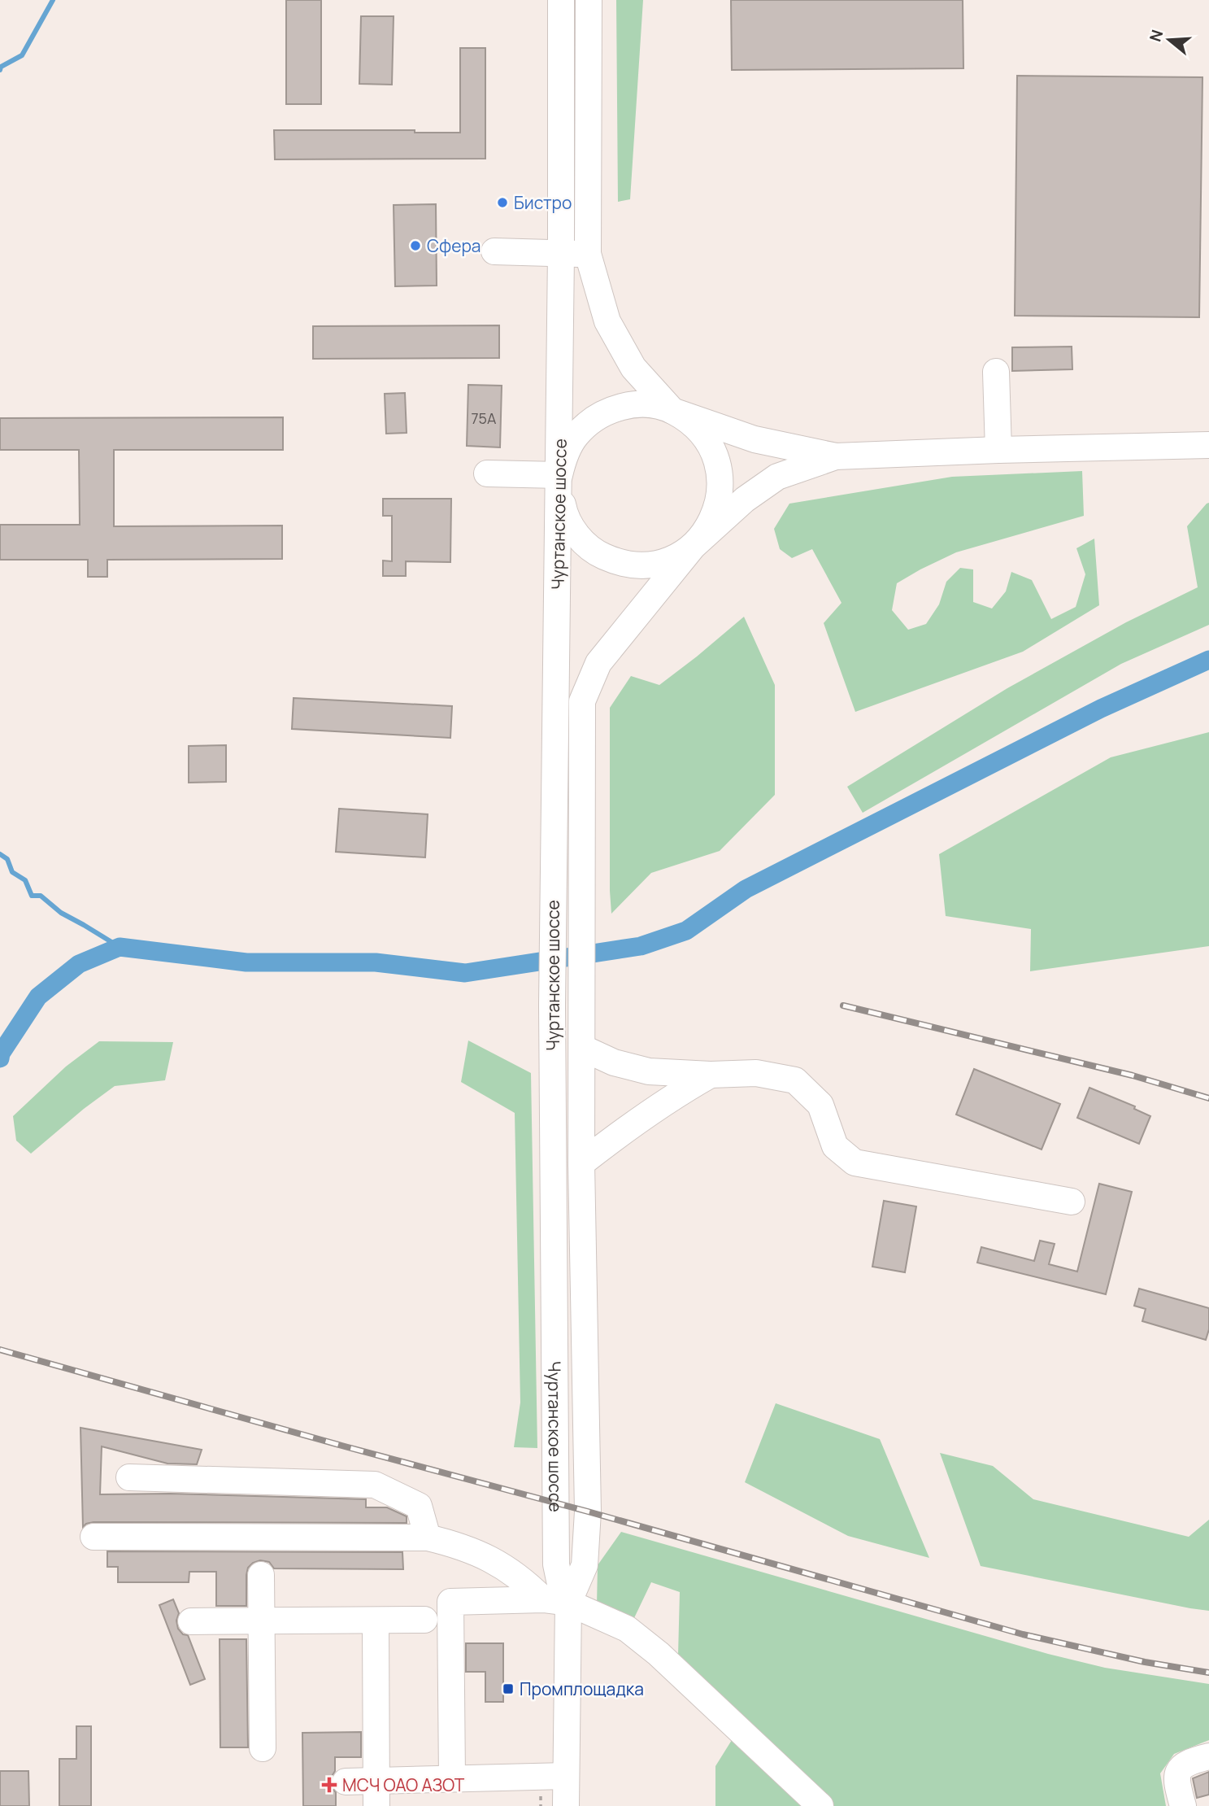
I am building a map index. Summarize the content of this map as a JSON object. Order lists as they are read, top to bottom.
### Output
{
  "streets": {
    "street": ["Чуртанское шоссе"]
  },
  "places": {
    "other": ["Бистро", "Сфера"],
    "transit": ["Промплощадка"],
    "health": ["МСЧ ОАО АЗОТ"]
  },
  "house_numbers": ["75А"],
  "north": "left"
}
